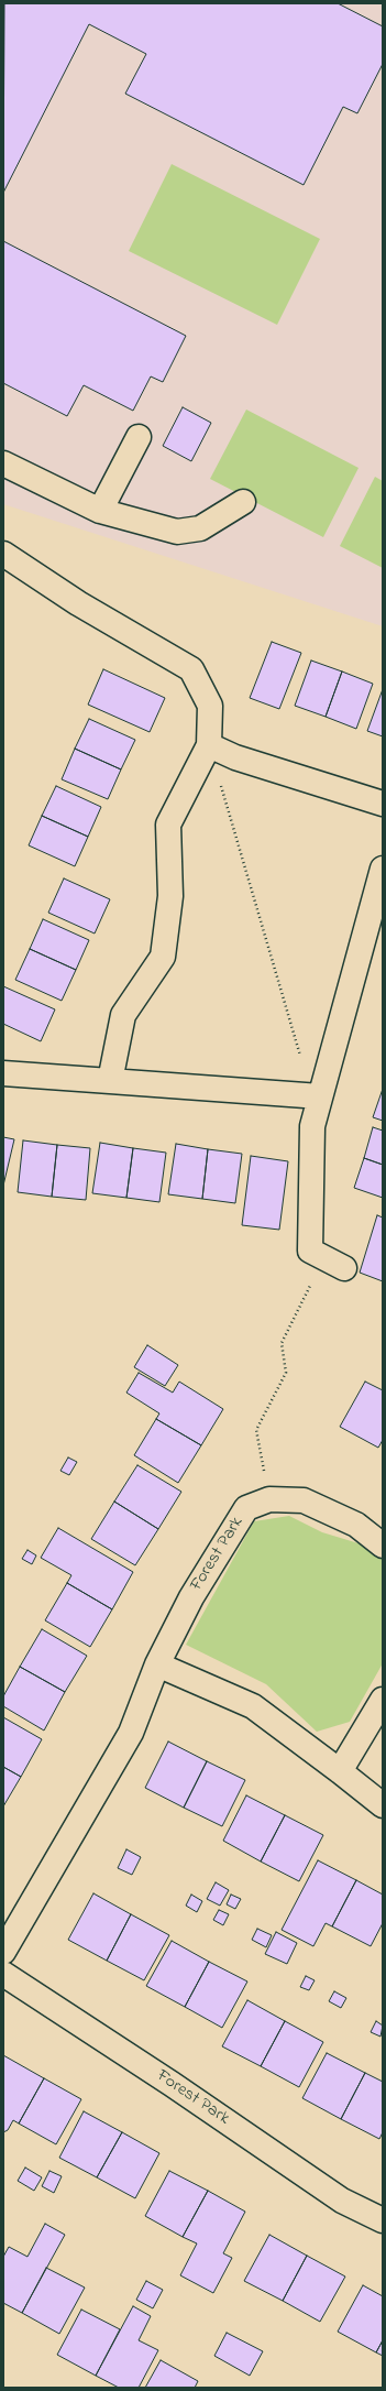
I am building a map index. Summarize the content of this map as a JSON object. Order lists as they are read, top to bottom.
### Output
{
  "streets": {
    "street": ["Forest Park"]
  }
}
